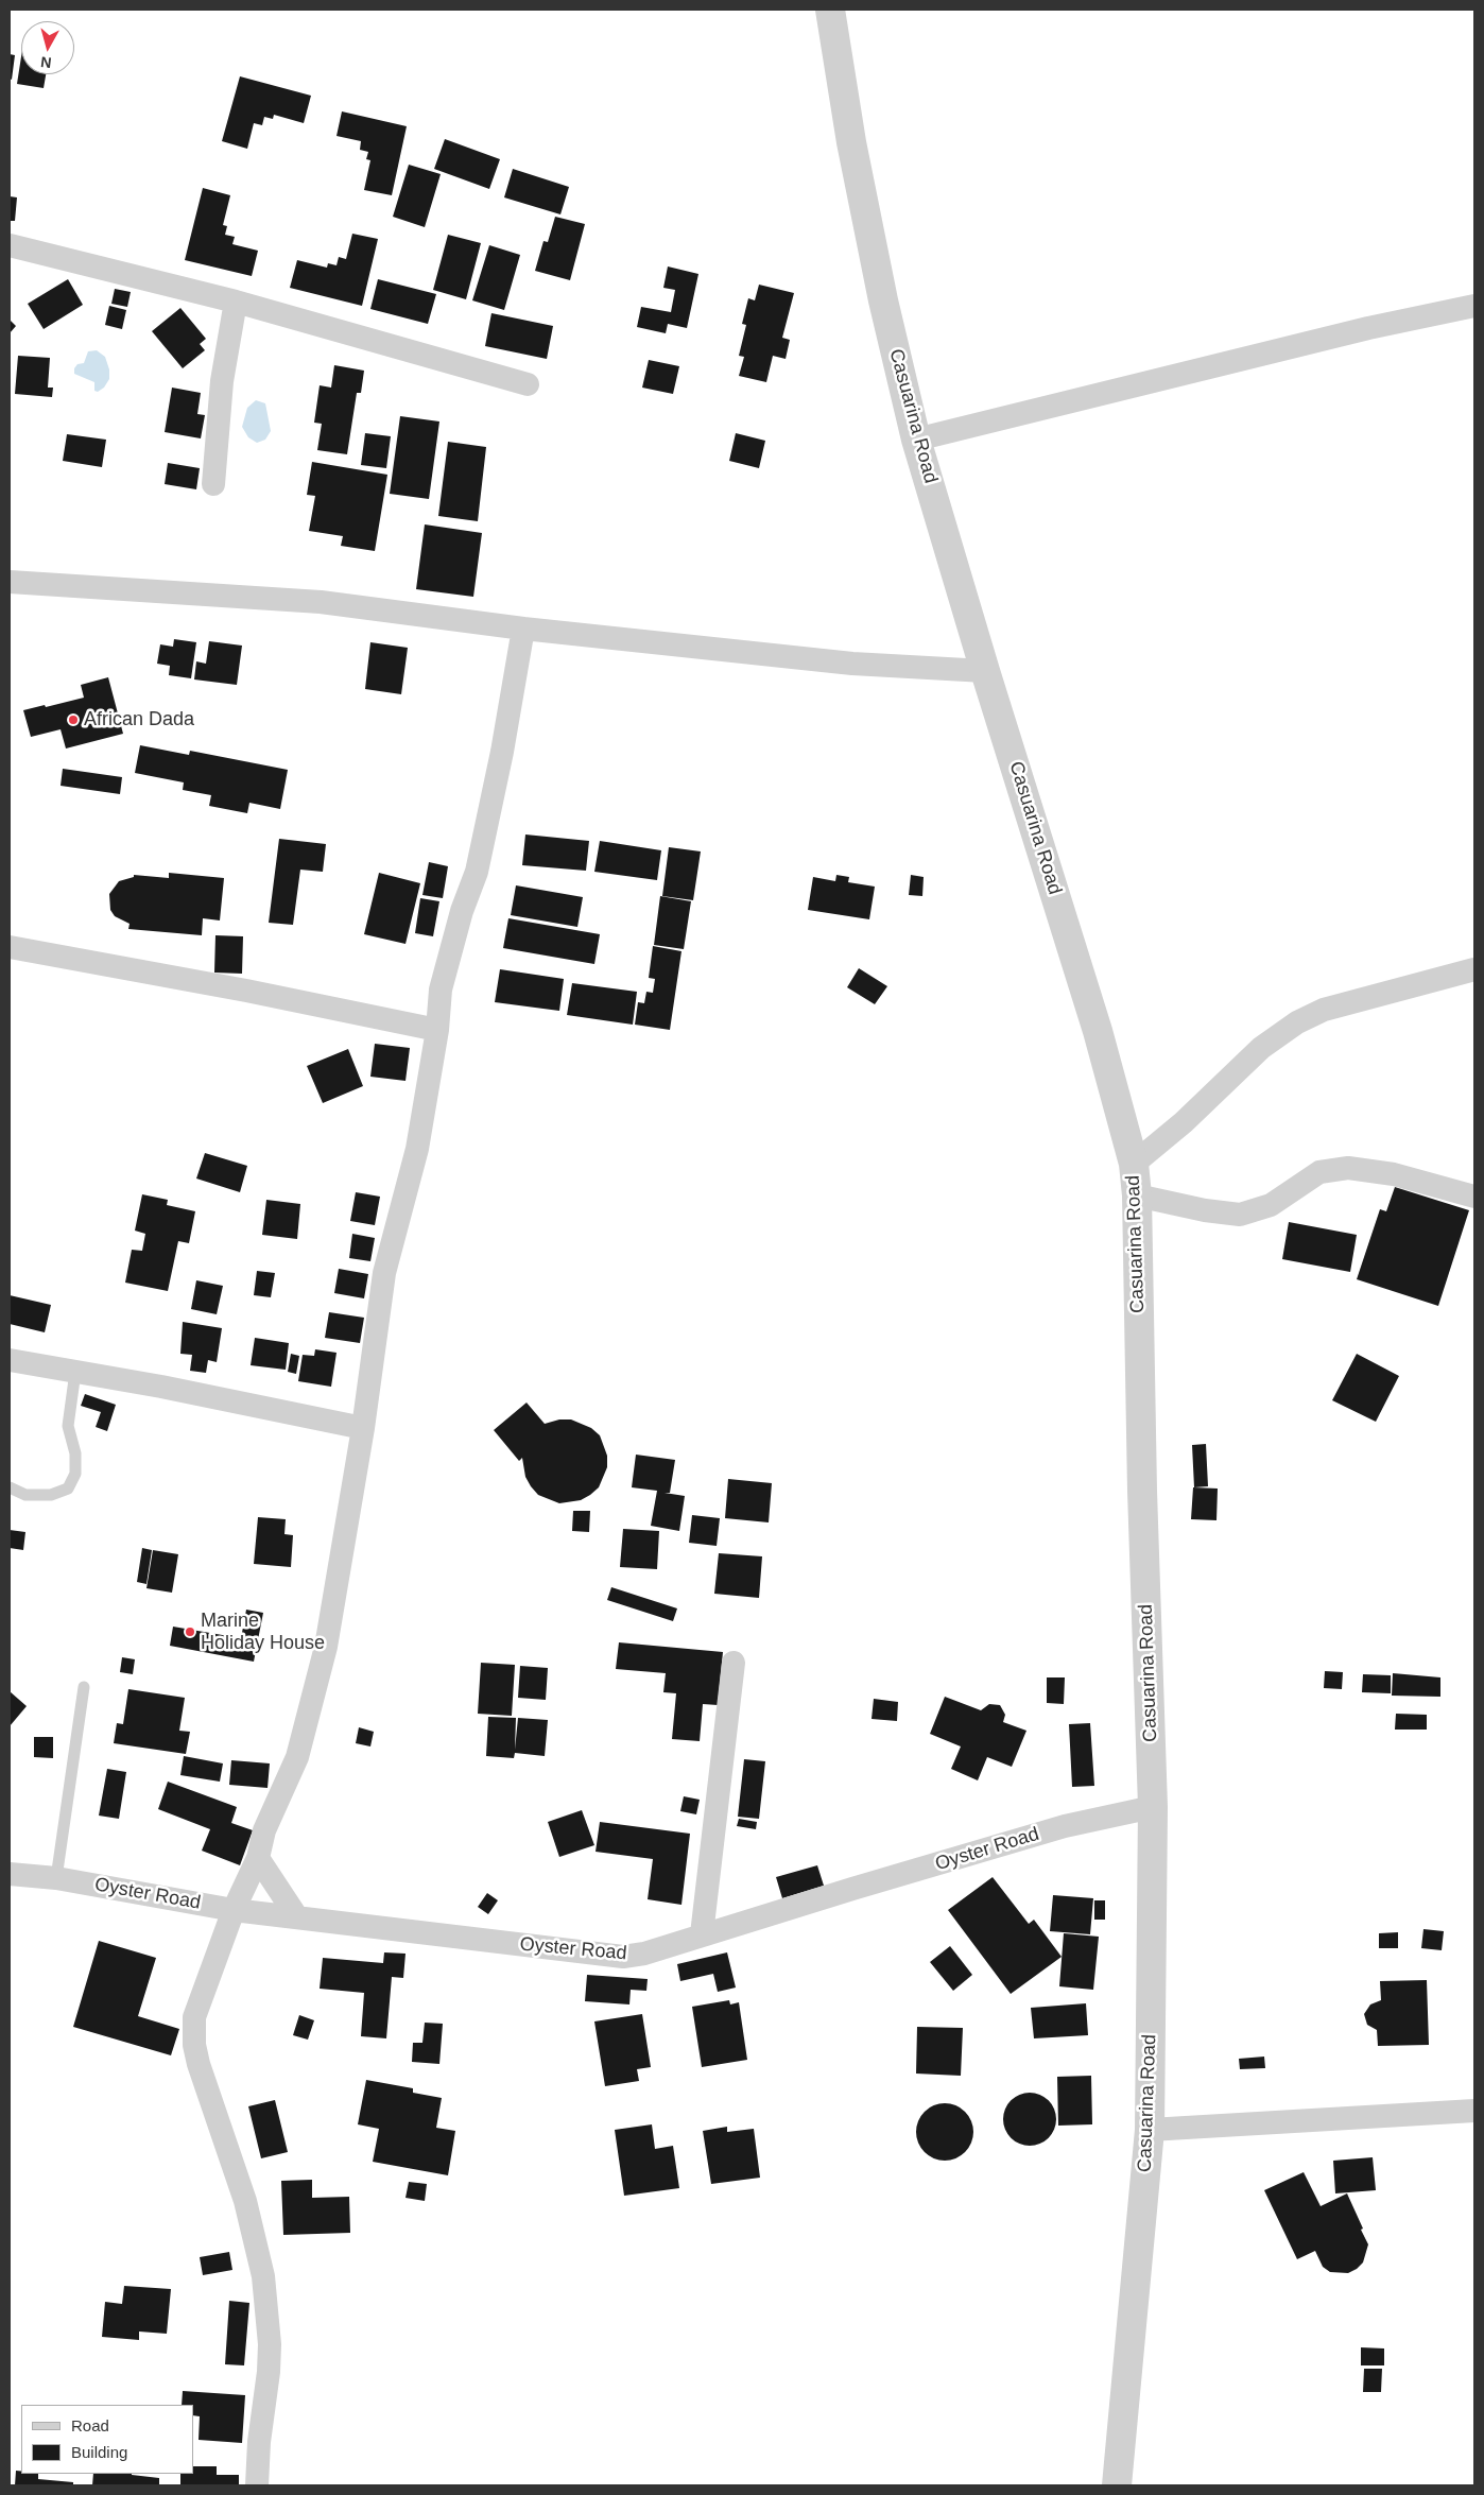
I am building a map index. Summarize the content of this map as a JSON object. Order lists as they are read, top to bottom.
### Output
{
  "streets": {
    "street": ["Casuarina Road", "Oyster Road"]
  },
  "crossings": [
    ["Casuarina Road", "Oyster Road"]
  ],
  "places": ["African Dada", "Marine Holiday House"],
  "legend": ["Road", "Building"],
  "north": "bottom"
}
